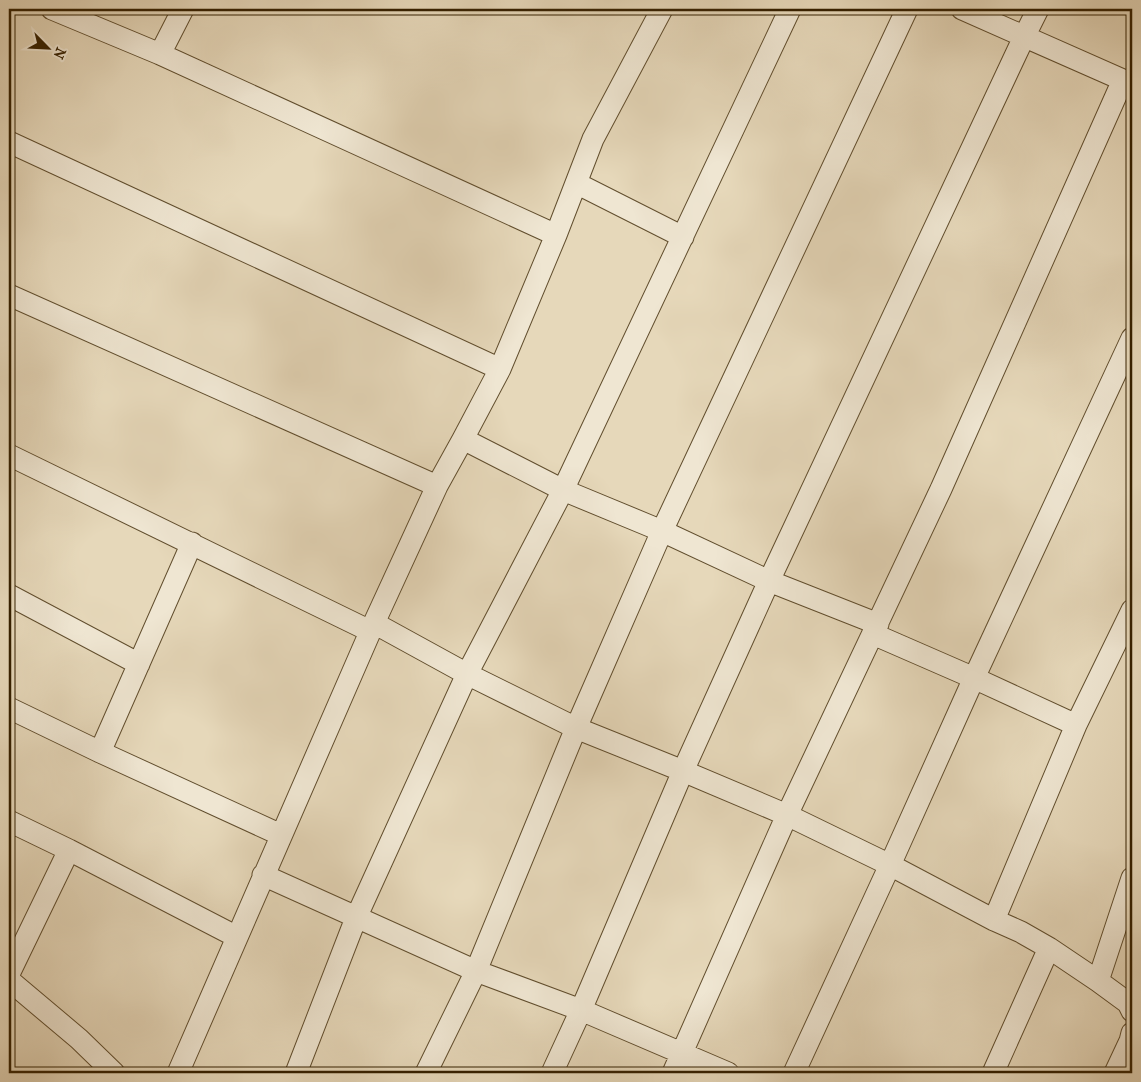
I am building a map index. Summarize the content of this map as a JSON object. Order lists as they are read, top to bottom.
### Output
{
  "north": "bottom right"
}
